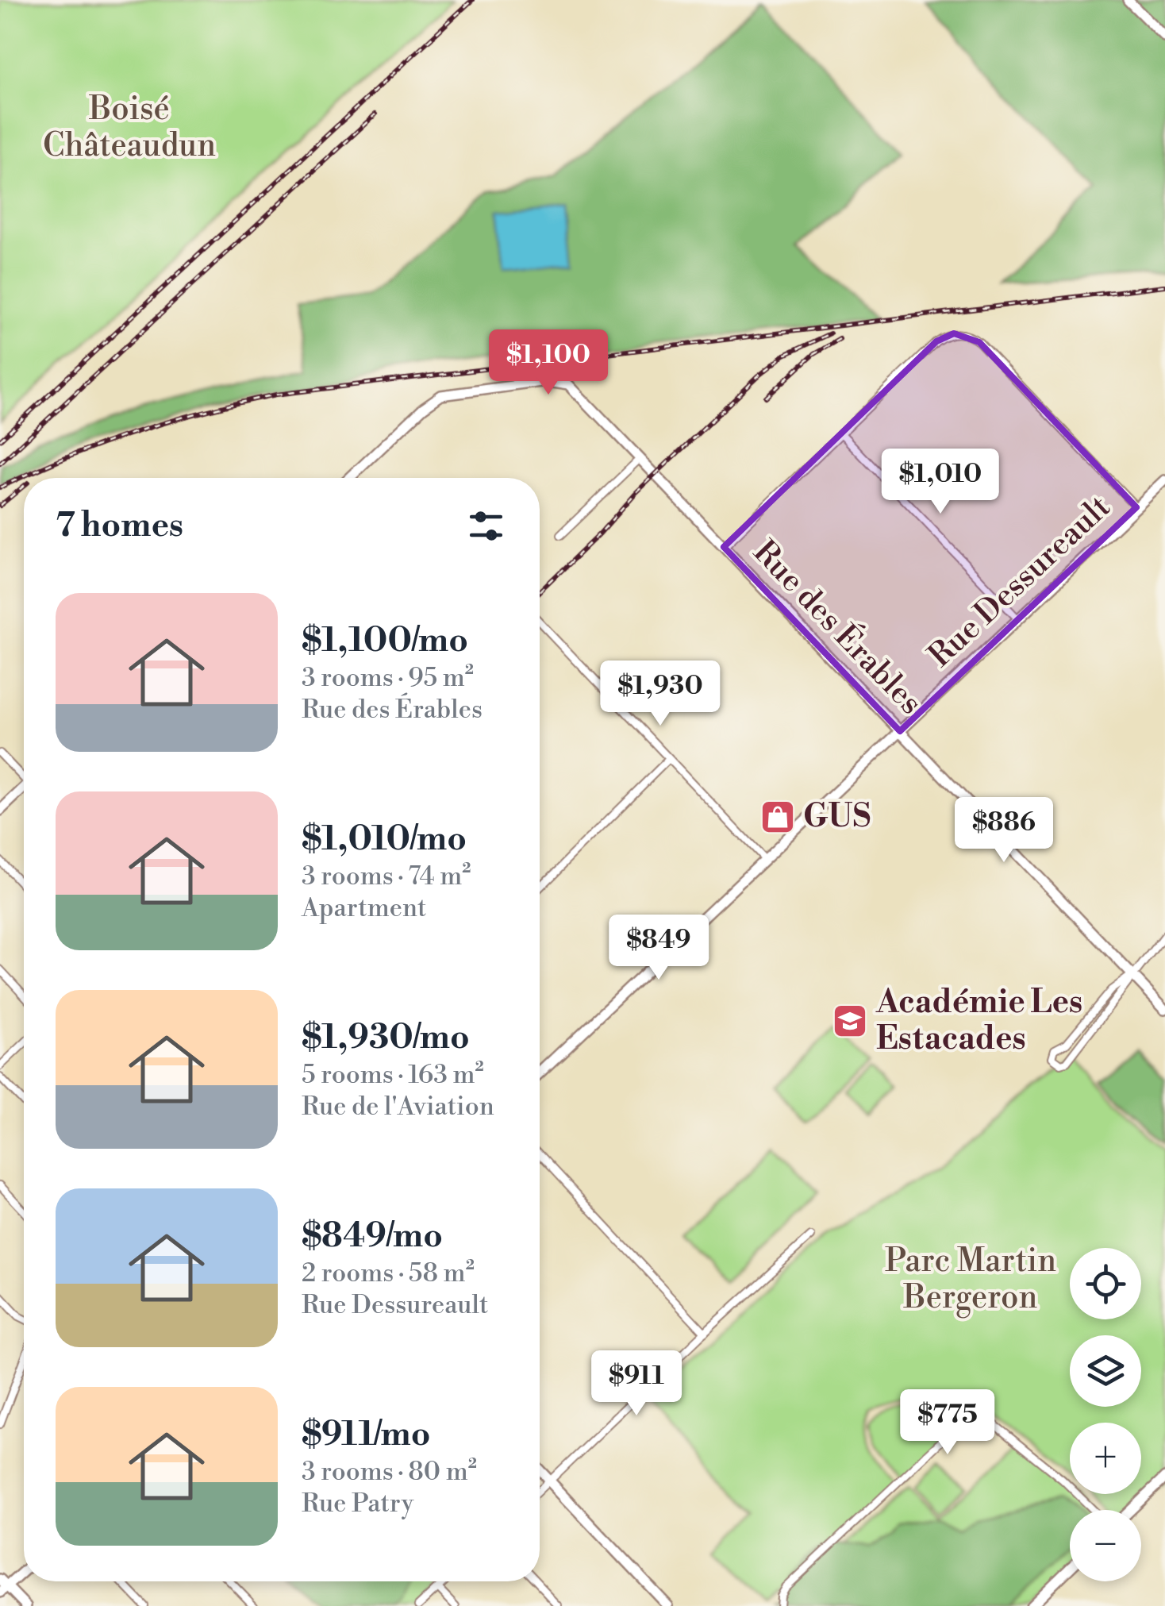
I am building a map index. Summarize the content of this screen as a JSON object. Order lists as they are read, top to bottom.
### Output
{
  "streets": {
    "street": ["Rue Dessureault", "Rue des Érables"]
  },
  "crossings": [
    ["Rue Dessureault", "Rue des Érables"]
  ],
  "parks": ["Boisé Châteaudun", "Parc Martin Bergeron"],
  "places": {
    "shop": ["GUS"],
    "school or university": ["Académie Les Estacades"]
  },
  "page": {
    "price": [
      "$1,100",
      "$1,010",
      "$1,930",
      "$886",
      "$849",
      "$911",
      "$775"
    ],
    "heading": "7 homes",
    "list": [
      {
        "name": "$1,100/mo",
        "note": "3 rooms · 95 m² · Rue des Érables"
      },
      {
        "name": "$1,010/mo",
        "note": "3 rooms · 74 m² · Apartment"
      },
      {
        "name": "$1,930/mo",
        "note": "5 rooms · 163 m² · Rue de l'Aviation"
      },
      {
        "name": "$849/mo",
        "note": "2 rooms · 58 m² · Rue Dessureault"
      },
      {
        "name": "$911/mo",
        "note": "3 rooms · 80 m² · Rue Patry"
      }
    ],
    "map_buttons": ["+", "−"]
  }
}
